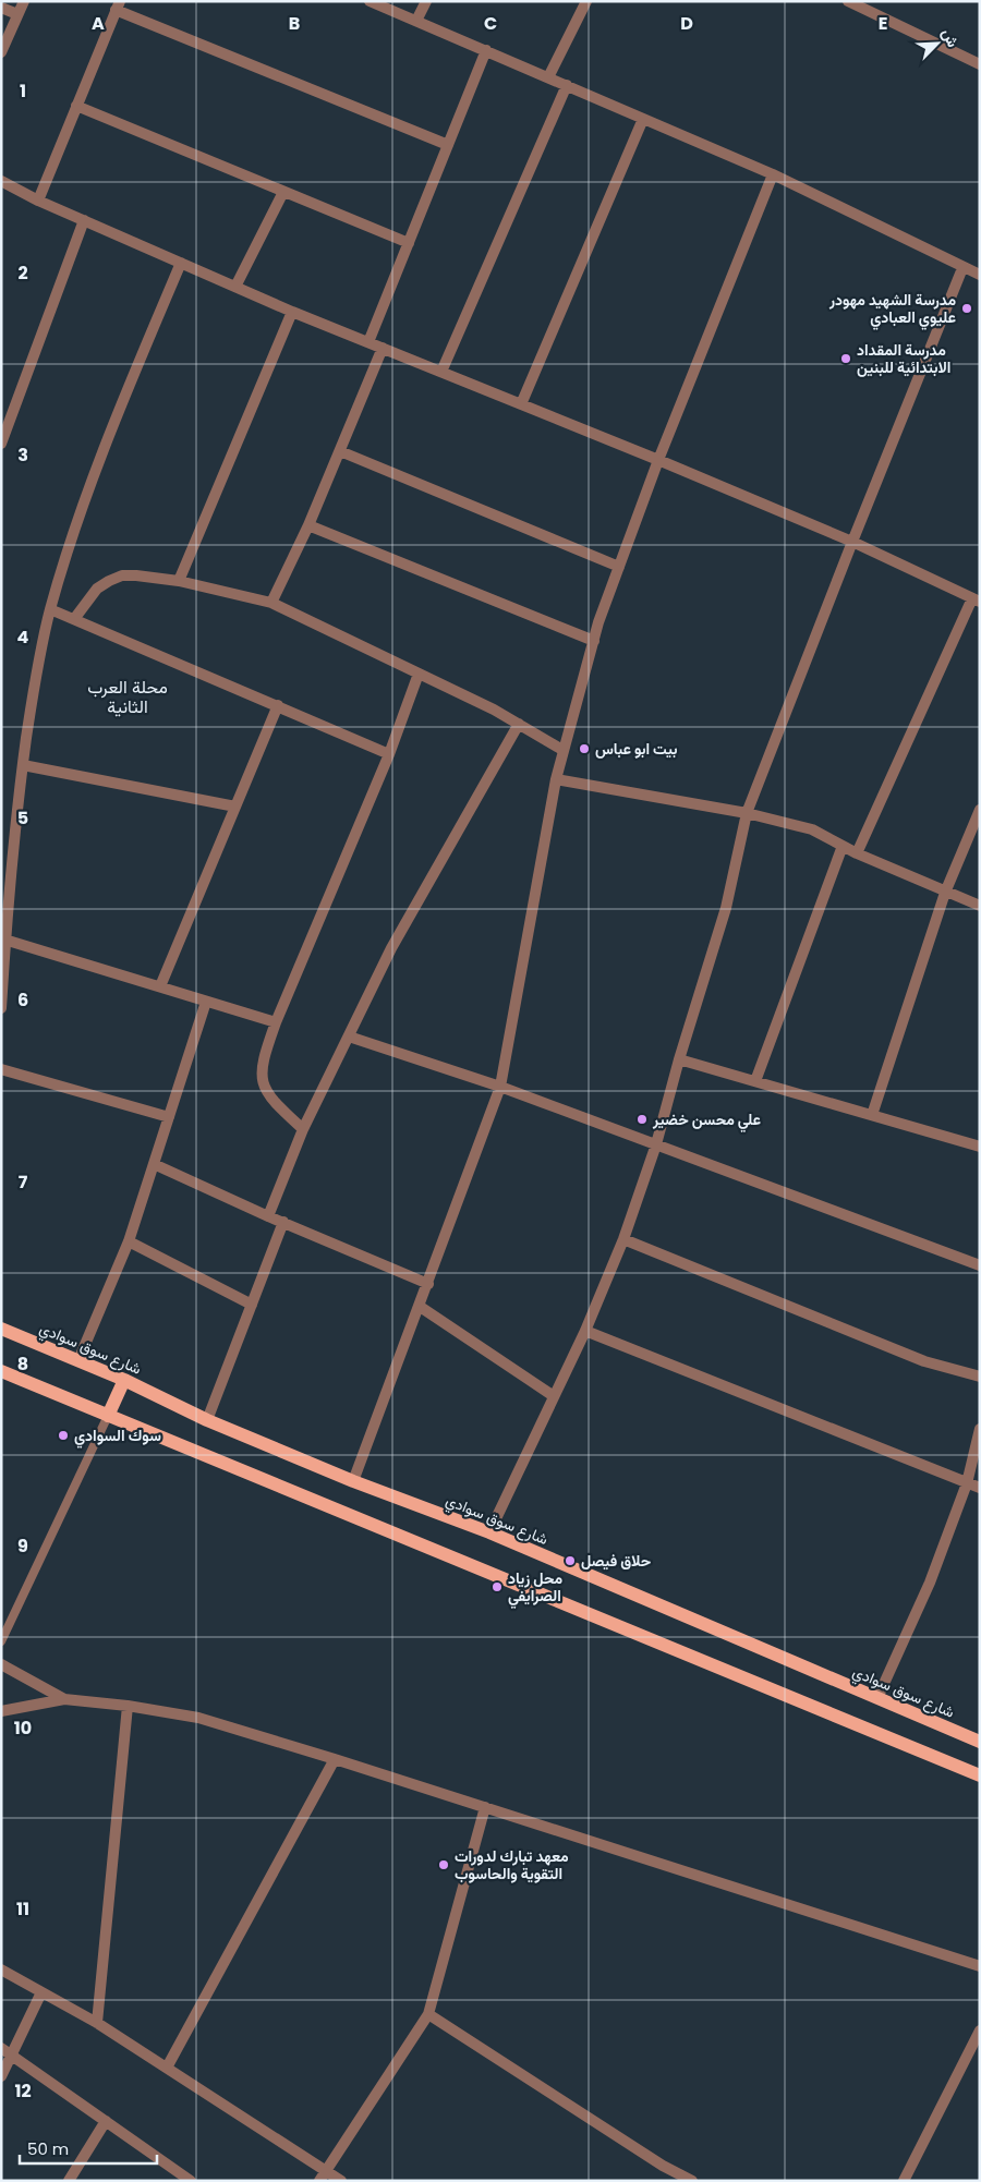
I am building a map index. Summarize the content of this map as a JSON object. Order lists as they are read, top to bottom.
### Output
{
  "streets": {
    "main road": ["شارع سوق سوادي"]
  },
  "districts": ["محلة العرب الثانية"],
  "places": [
    "مدرسة الشهيد مهودر عليوي العبادي",
    "مدرسة المقداد الابتدائية للبنين",
    "بيت ابو عباس",
    "علي محسن خضير",
    "سوك السوادي",
    "حلاق فيصل",
    "محل زياد الصرايفي",
    "معهد تبارك لدورات التقوية والحاسوب"
  ],
  "scale_bar": "50 m",
  "north": "top right",
  "grid": {
    "columns": [
      "A",
      "B",
      "C",
      "D",
      "E"
    ],
    "rows": [
      "1",
      "2",
      "3",
      "4",
      "5",
      "6",
      "7",
      "8",
      "9",
      "10",
      "11",
      "12"
    ]
  }
}
